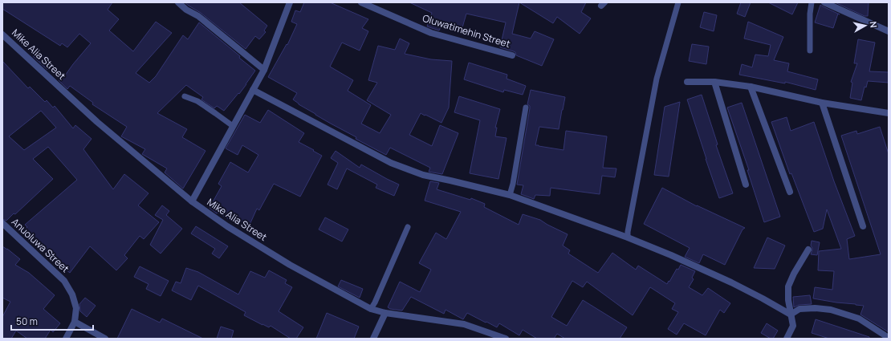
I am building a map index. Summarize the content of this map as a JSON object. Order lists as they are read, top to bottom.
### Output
{
  "streets": {
    "street": ["Oluwatimehin Street", "Mike Alia Street", "Anuoluwa Street"]
  },
  "scale_bar": "50 m",
  "north": "right"
}
